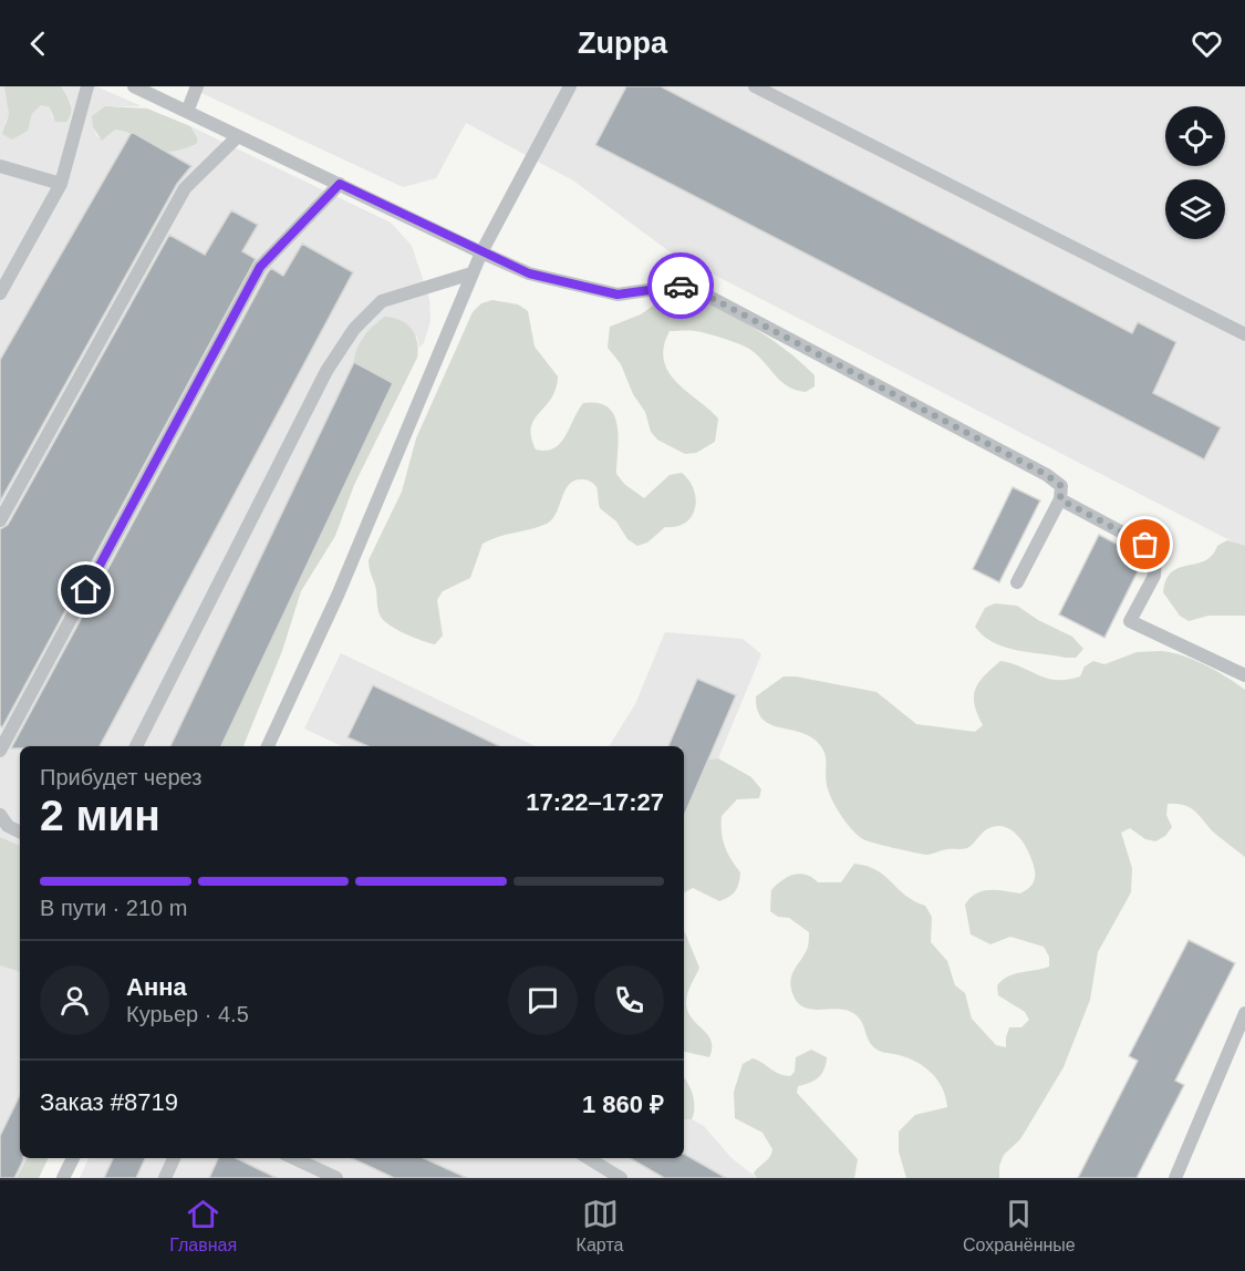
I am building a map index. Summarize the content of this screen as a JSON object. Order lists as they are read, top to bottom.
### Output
{
  "page": {
    "header": "Zuppa",
    "heading": ["2 мин", "Прибудет через", "17:22–17:27"],
    "panel": [
      "Анна",
      "Курьер · 4.5",
      "Заказ #8719",
      "1 860 ₽"
    ],
    "bar": "В пути · 210 m",
    "tabs": ["Главная", "Карта", "Сохранённые"]
  }
}
